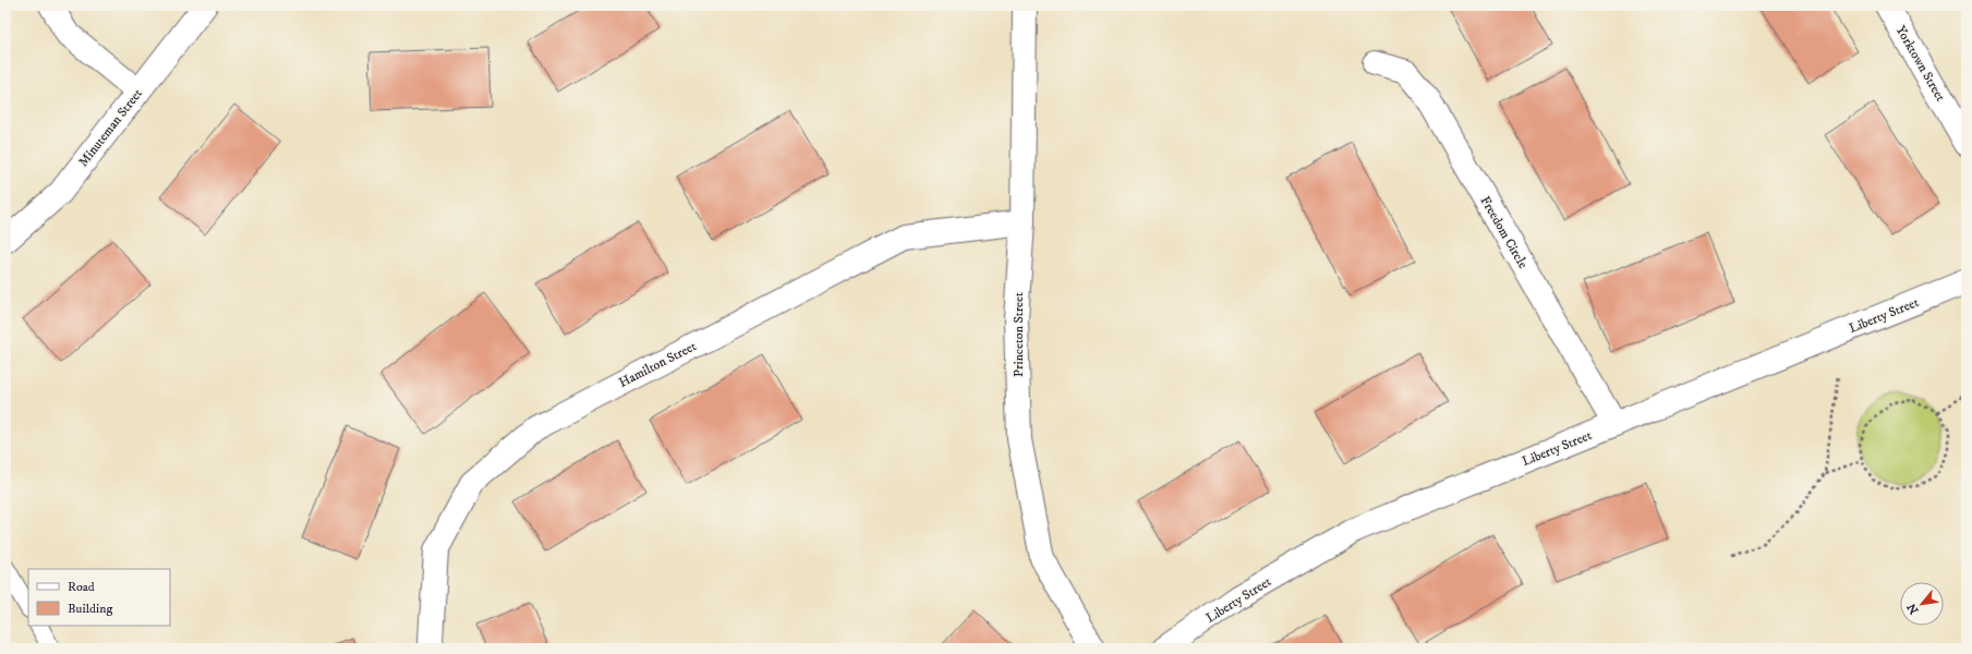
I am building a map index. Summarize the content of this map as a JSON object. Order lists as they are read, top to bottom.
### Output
{
  "streets": {
    "street": [
      "Yorktown Street",
      "Minuteman Street",
      "Freedom Circle",
      "Liberty Street",
      "Princeton Street",
      "Hamilton Street"
    ]
  },
  "crossings": [
    ["Freedom Circle", "Liberty Street"],
    ["Princeton Street", "Hamilton Street"]
  ],
  "legend": ["Road", "Building"],
  "north": "bottom left"
}
